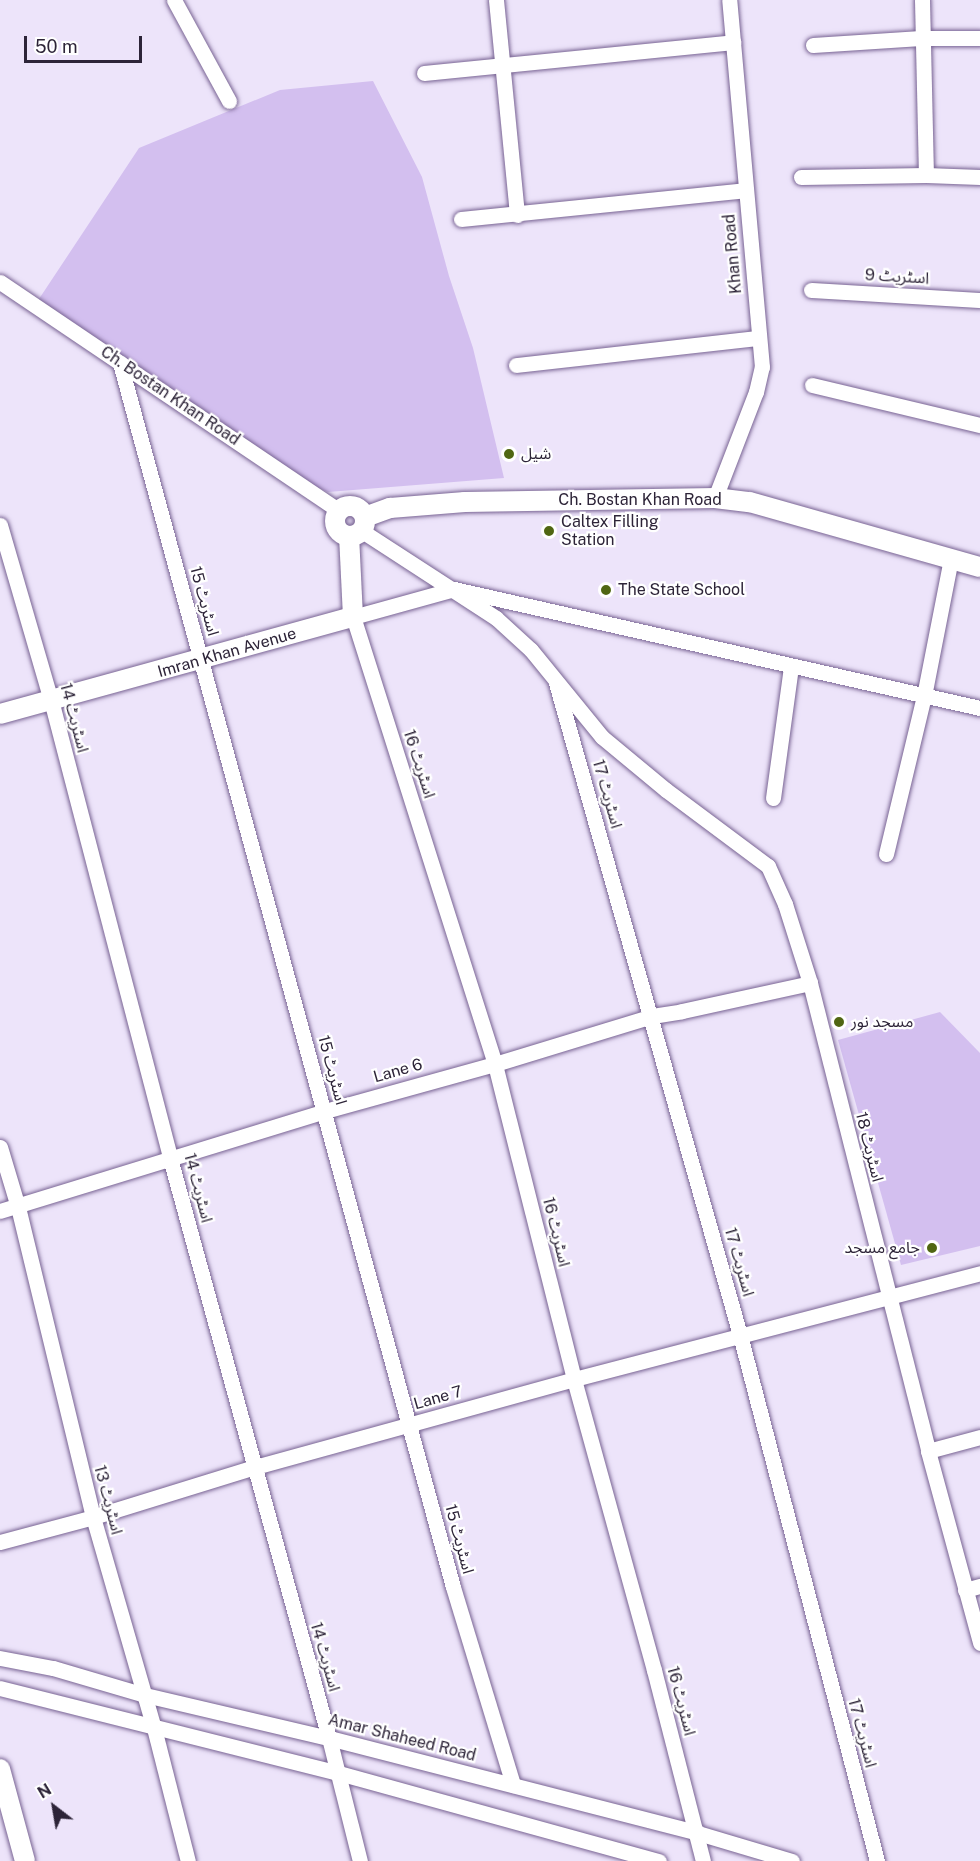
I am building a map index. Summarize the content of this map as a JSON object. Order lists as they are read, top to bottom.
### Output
{
  "streets": {
    "main road": ["Ch. Bostan Khan Road", "Imran Khan Avenue"],
    "street": [
      "Khan Road",
      "اسٹریٹ 9",
      "اسٹریٹ 15",
      "اسٹریٹ 14",
      "اسٹریٹ 16",
      "اسٹریٹ 17",
      "Lane 6",
      "اسٹریٹ 18",
      "Lane 7",
      "اسٹریٹ 13",
      "Amar Shaheed Road"
    ]
  },
  "crossings": [
    ["Khan Road", "Ch. Bostan Khan Road"],
    ["Ch. Bostan Khan Road", "اسٹریٹ 15"],
    ["Ch. Bostan Khan Road", "اسٹریٹ 18"],
    ["اسٹریٹ 15", "Imran Khan Avenue"],
    ["اسٹریٹ 15", "Lane 6"],
    ["اسٹریٹ 15", "Lane 7"],
    ["اسٹریٹ 15", "Amar Shaheed Road"],
    ["Imran Khan Avenue", "اسٹریٹ 14"],
    ["Imran Khan Avenue", "اسٹریٹ 16"],
    ["Imran Khan Avenue", "اسٹریٹ 18"],
    ["اسٹریٹ 14", "Lane 6"],
    ["اسٹریٹ 14", "Lane 7"],
    ["اسٹریٹ 14", "Amar Shaheed Road"],
    ["اسٹریٹ 16", "Lane 6"],
    ["اسٹریٹ 16", "Lane 7"],
    ["اسٹریٹ 16", "Amar Shaheed Road"],
    ["اسٹریٹ 17", "Lane 6"],
    ["اسٹریٹ 17", "اسٹریٹ 18"],
    ["اسٹریٹ 17", "Lane 7"],
    ["Lane 6", "اسٹریٹ 18"],
    ["Lane 6", "اسٹریٹ 13"],
    ["اسٹریٹ 18", "Lane 7"],
    ["Lane 7", "اسٹریٹ 13"],
    ["اسٹریٹ 13", "Amar Shaheed Road"]
  ],
  "places": [
    "شیل",
    "Caltex Filling Station",
    "The State School",
    "مسجد نور",
    "جامع مسجد"
  ],
  "scale_bar": "50 m",
  "north": "top left"
}
